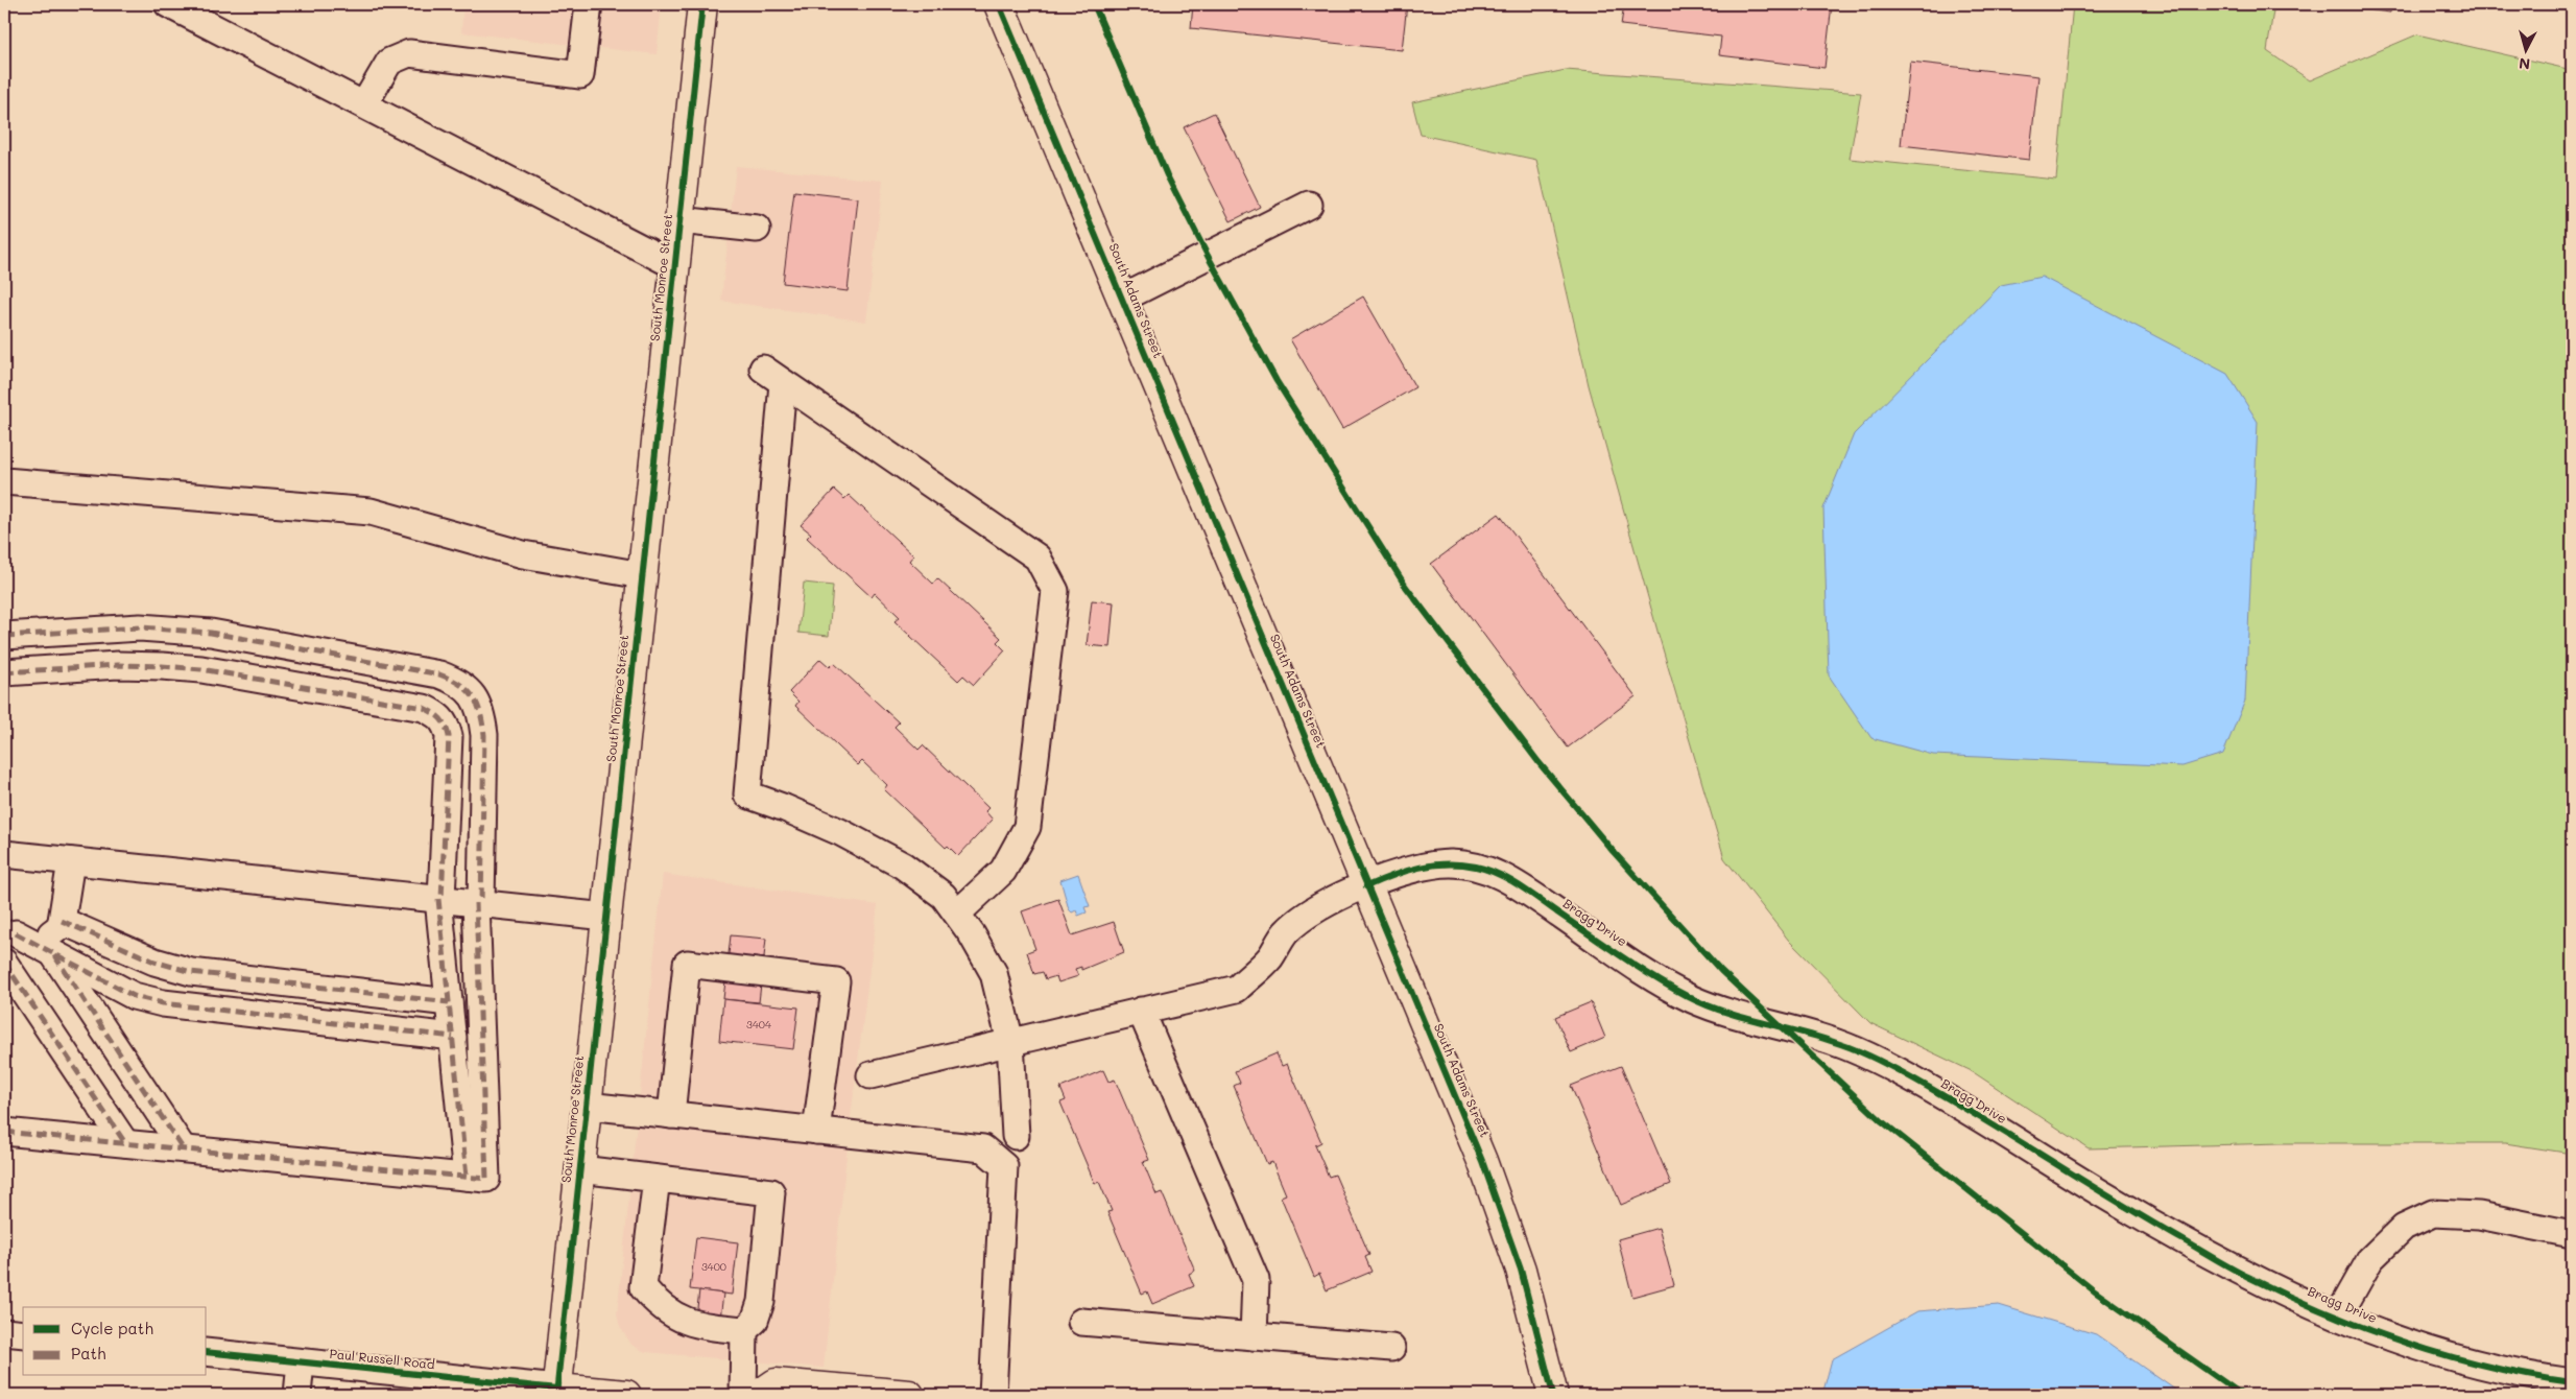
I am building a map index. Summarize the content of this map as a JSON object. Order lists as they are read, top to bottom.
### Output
{
  "streets": {
    "main road": ["South Monroe Street", "South Adams Street", "Paul Russell Road"],
    "street": ["Bragg Drive"]
  },
  "crossings": [
    ["South Monroe Street", "Paul Russell Road"],
    ["South Adams Street", "Bragg Drive"]
  ],
  "house_numbers": ["3404", "3400"],
  "legend": ["Cycle path", "Path"],
  "north": "bottom"
}
